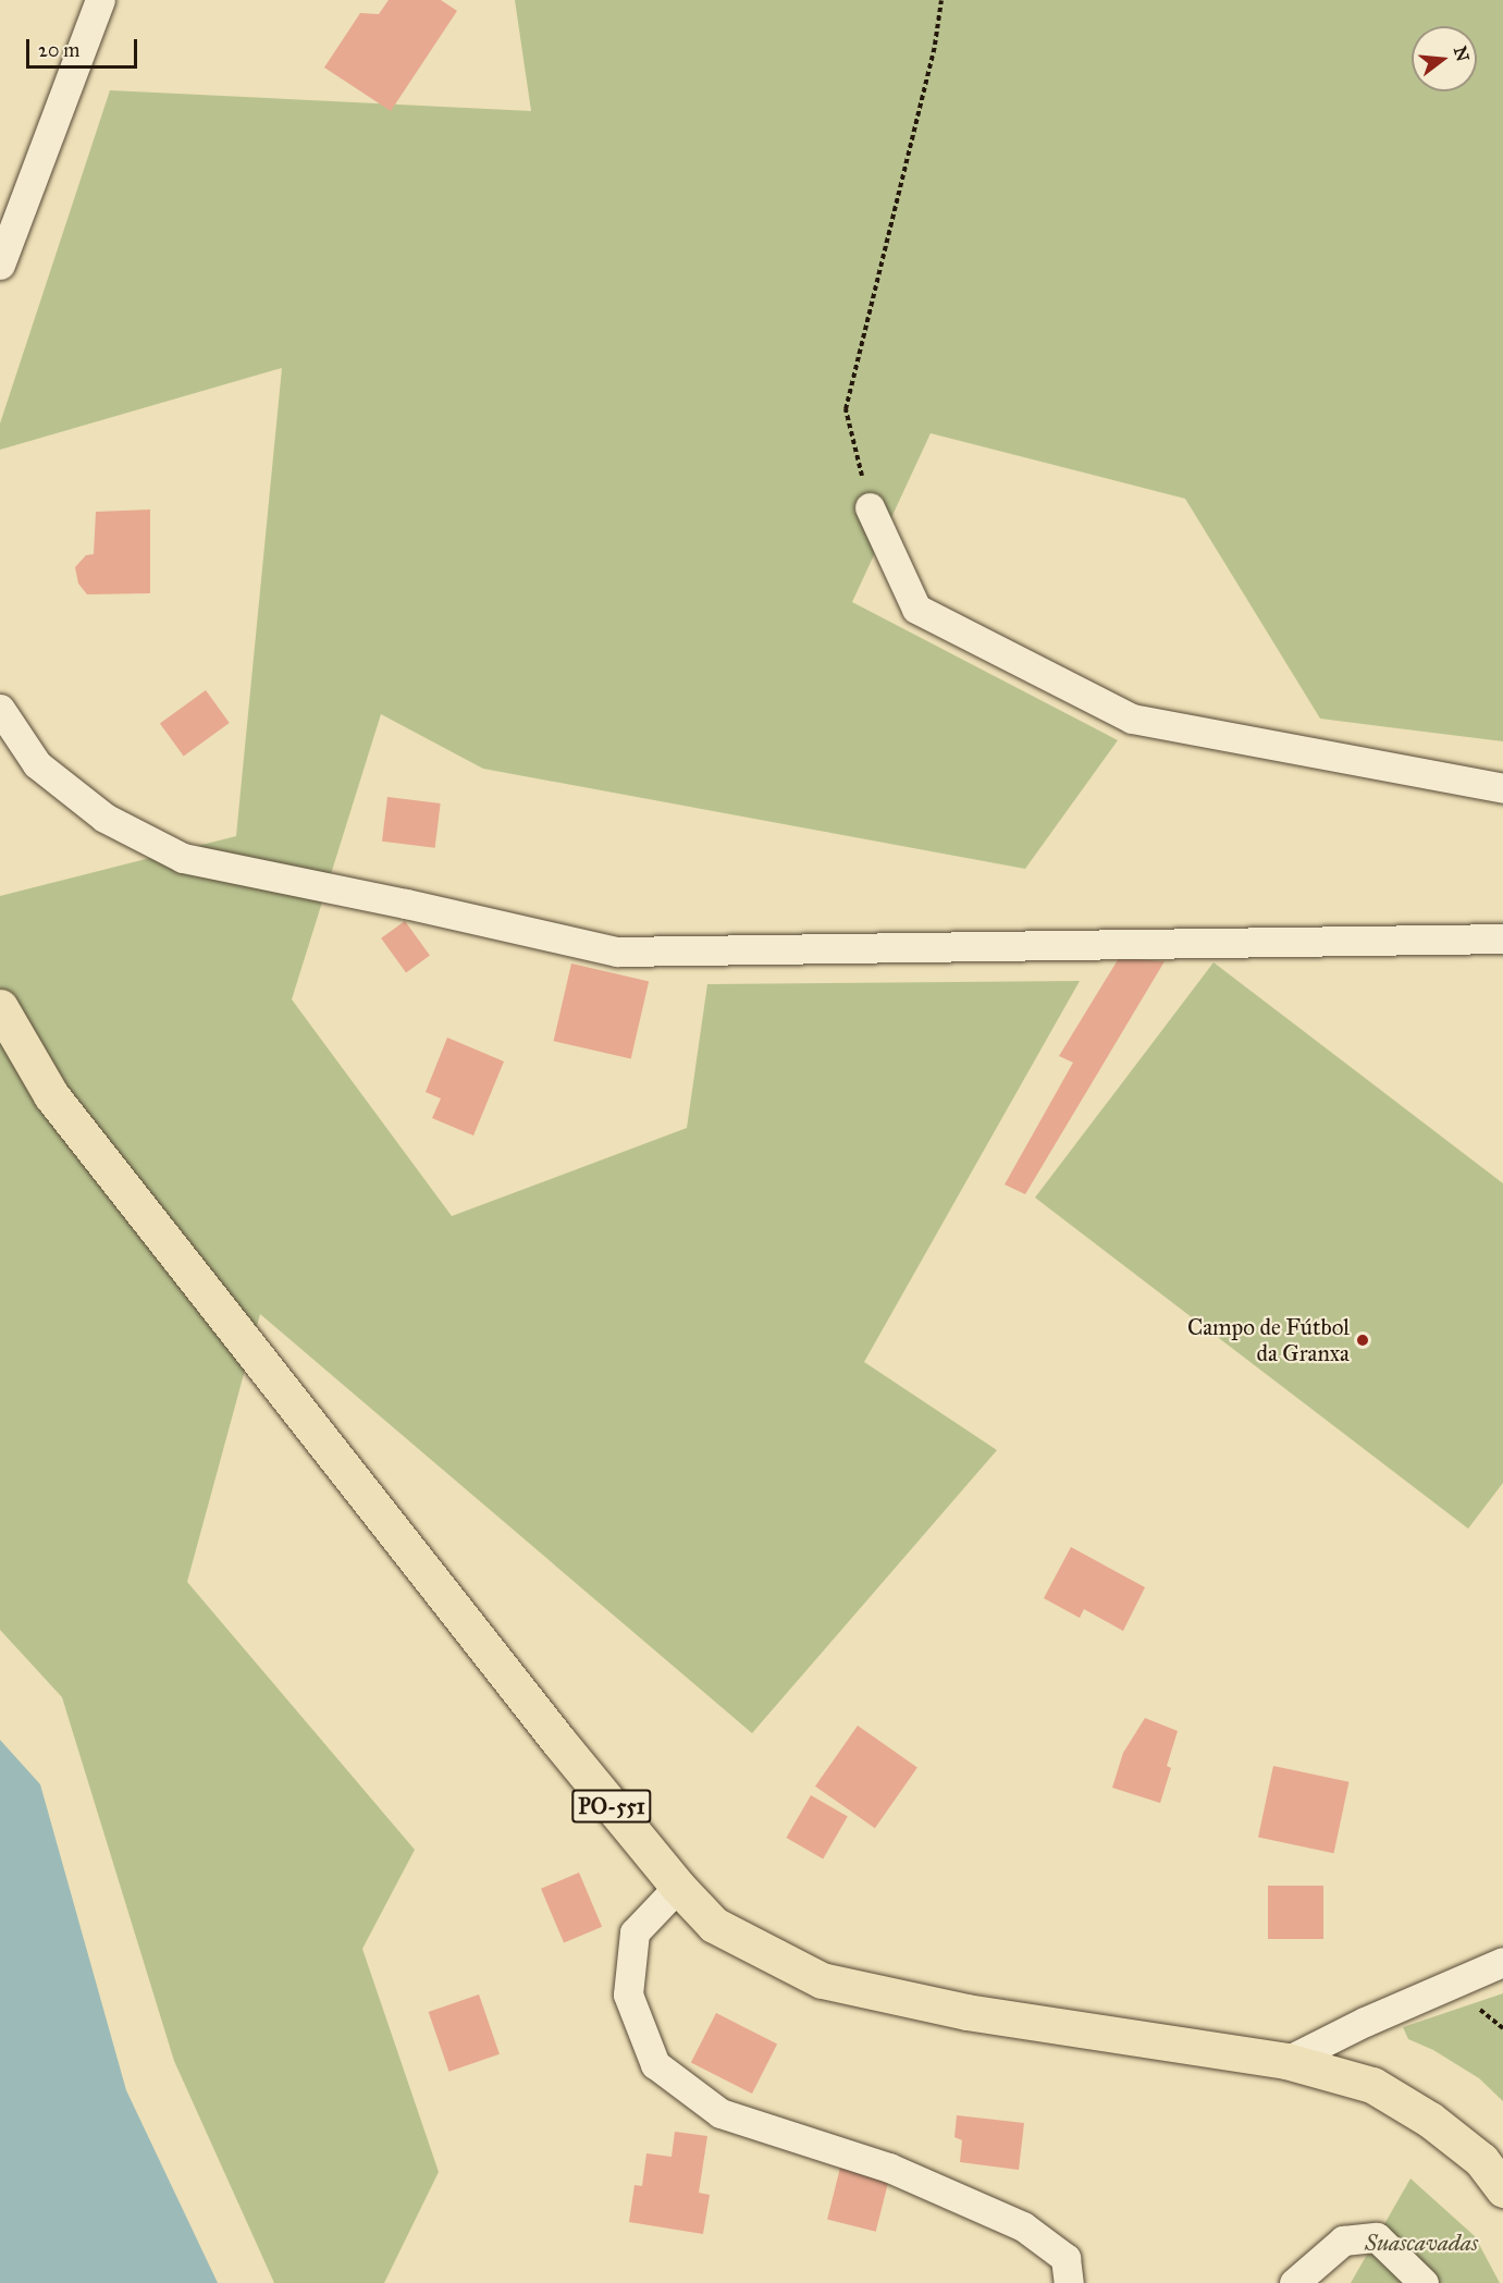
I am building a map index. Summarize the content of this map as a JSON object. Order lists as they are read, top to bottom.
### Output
{
  "streets": {
    "main road": ["PO-551"]
  },
  "parks": ["Suascavadas"],
  "places": ["Campo de Fútbol da Granxa"],
  "scale_bar": "20 m",
  "north": "right"
}
